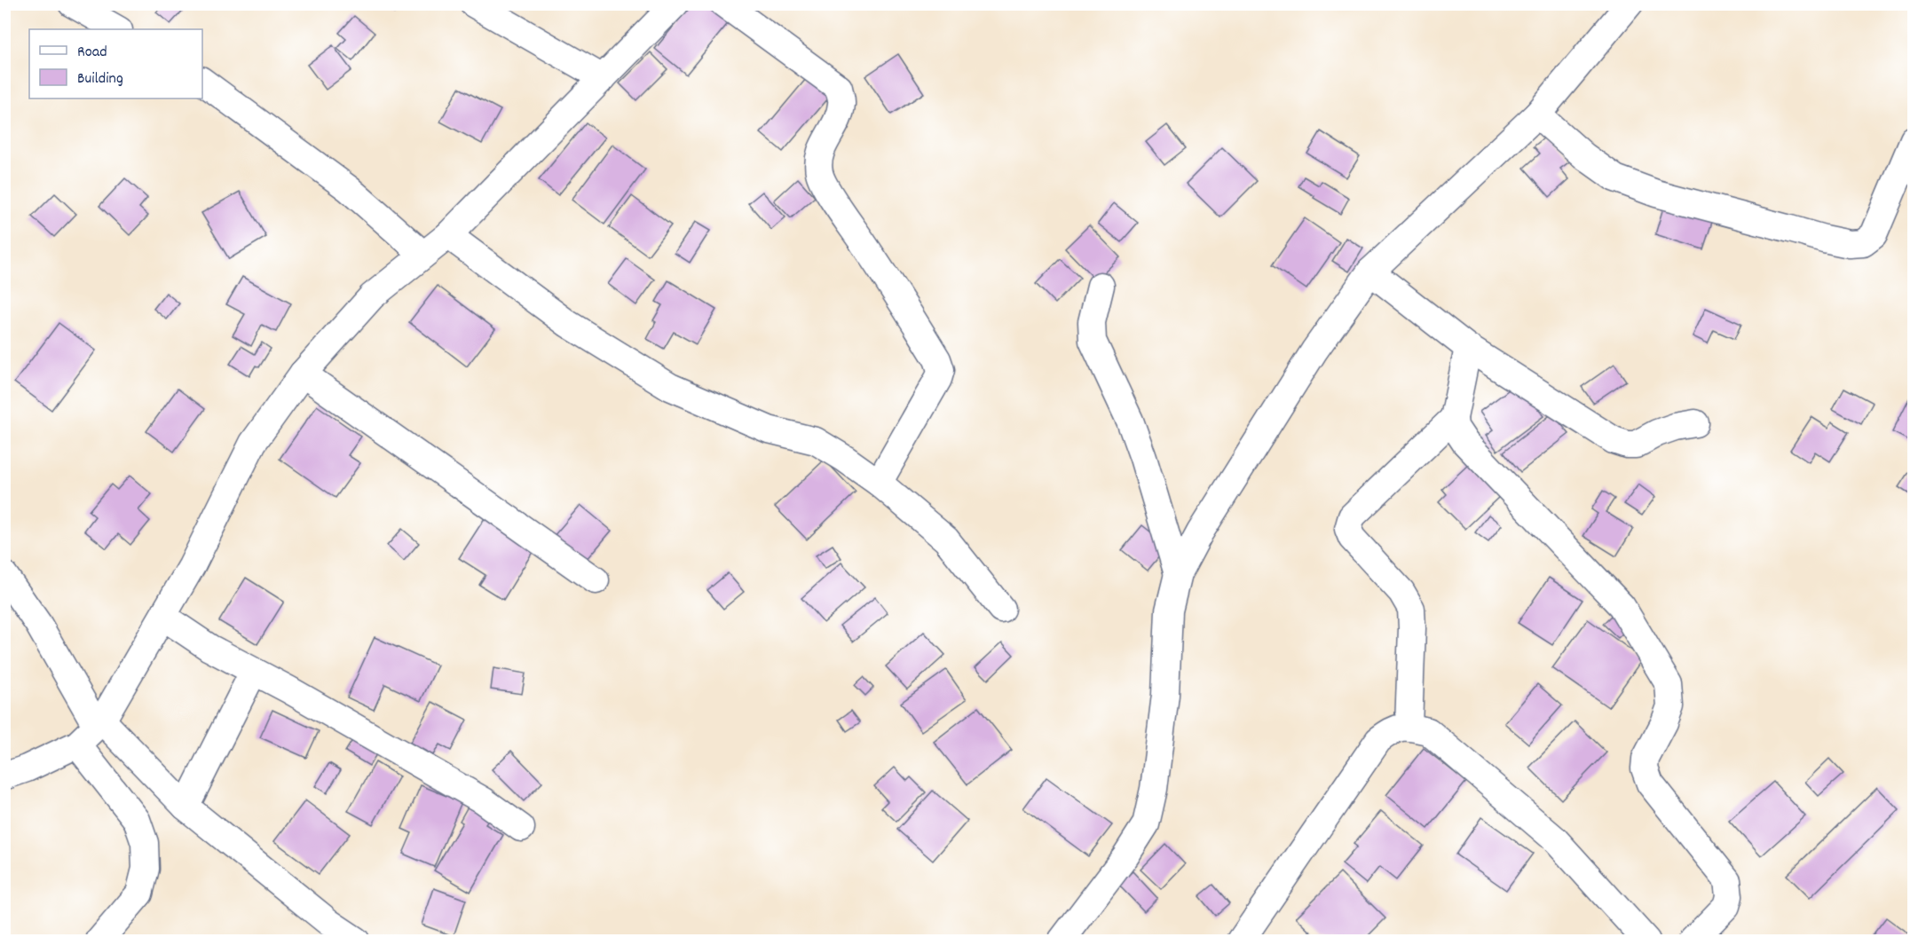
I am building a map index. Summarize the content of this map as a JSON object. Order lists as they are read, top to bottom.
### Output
{
  "legend": ["Road", "Building"]
}
